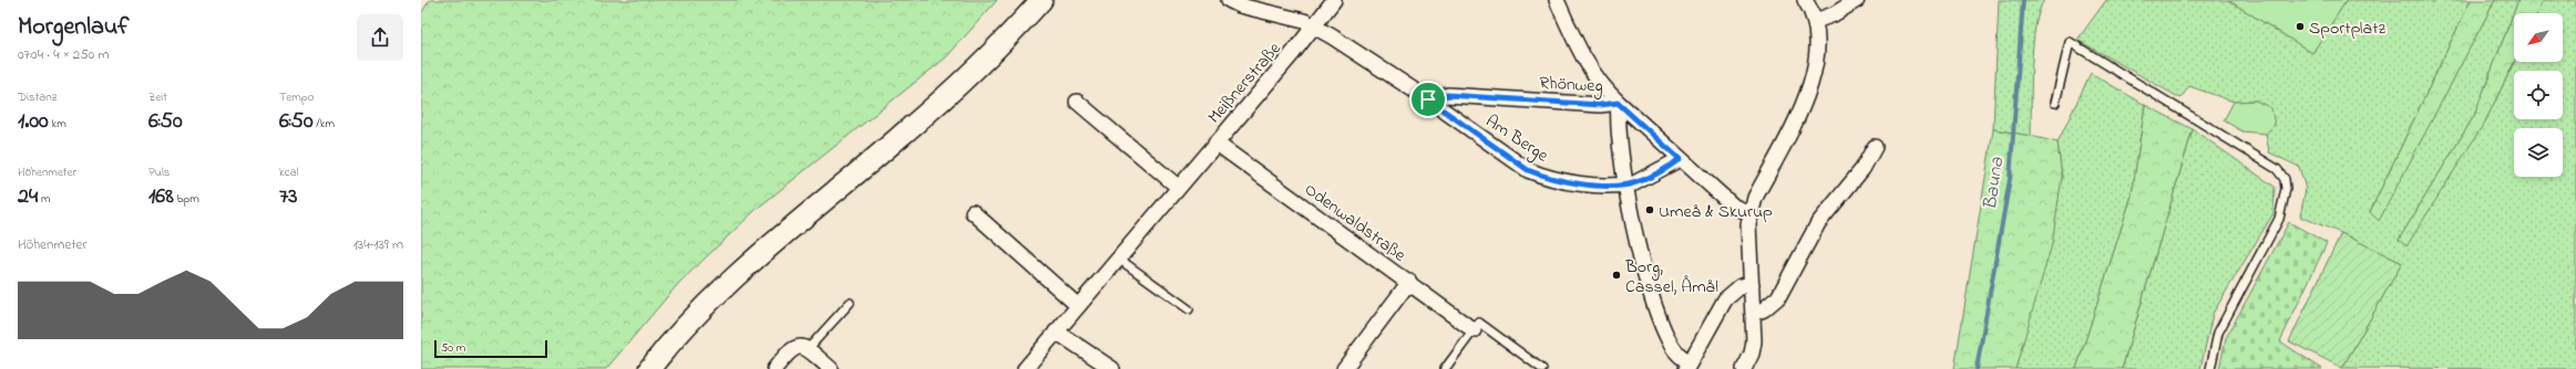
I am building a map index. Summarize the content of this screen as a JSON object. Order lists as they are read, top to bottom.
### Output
{
  "streets": {
    "street": [
      "Meißnerstraße",
      "Rhönweg",
      "Am Berge",
      "Odenwaldstraße"
    ]
  },
  "crossings": [
    ["Meißnerstraße", "Am Berge"],
    ["Meißnerstraße", "Odenwaldstraße"],
    ["Rhönweg", "Am Berge"]
  ],
  "water": ["Bauna"],
  "places": ["Sportplatz", "Umeå & Skurup", "Borg, Cassel, Åmål"],
  "scale_bar": "50 m",
  "north": "bottom left",
  "page": {
    "heading": ["Morgenlauf", "07:04 · 4 × 250 m"],
    "stats": [
      ["Distanz", "1.00 km"],
      ["Zeit", "6:50"],
      ["Tempo", "6:50 /km"],
      ["Höhenmeter", "24 m"],
      ["Puls", "168 bpm"],
      ["kcal", "73"]
    ],
    "chart": ["Höhenmeter", "134–139 m"],
    "scale": "50 m"
  }
}
